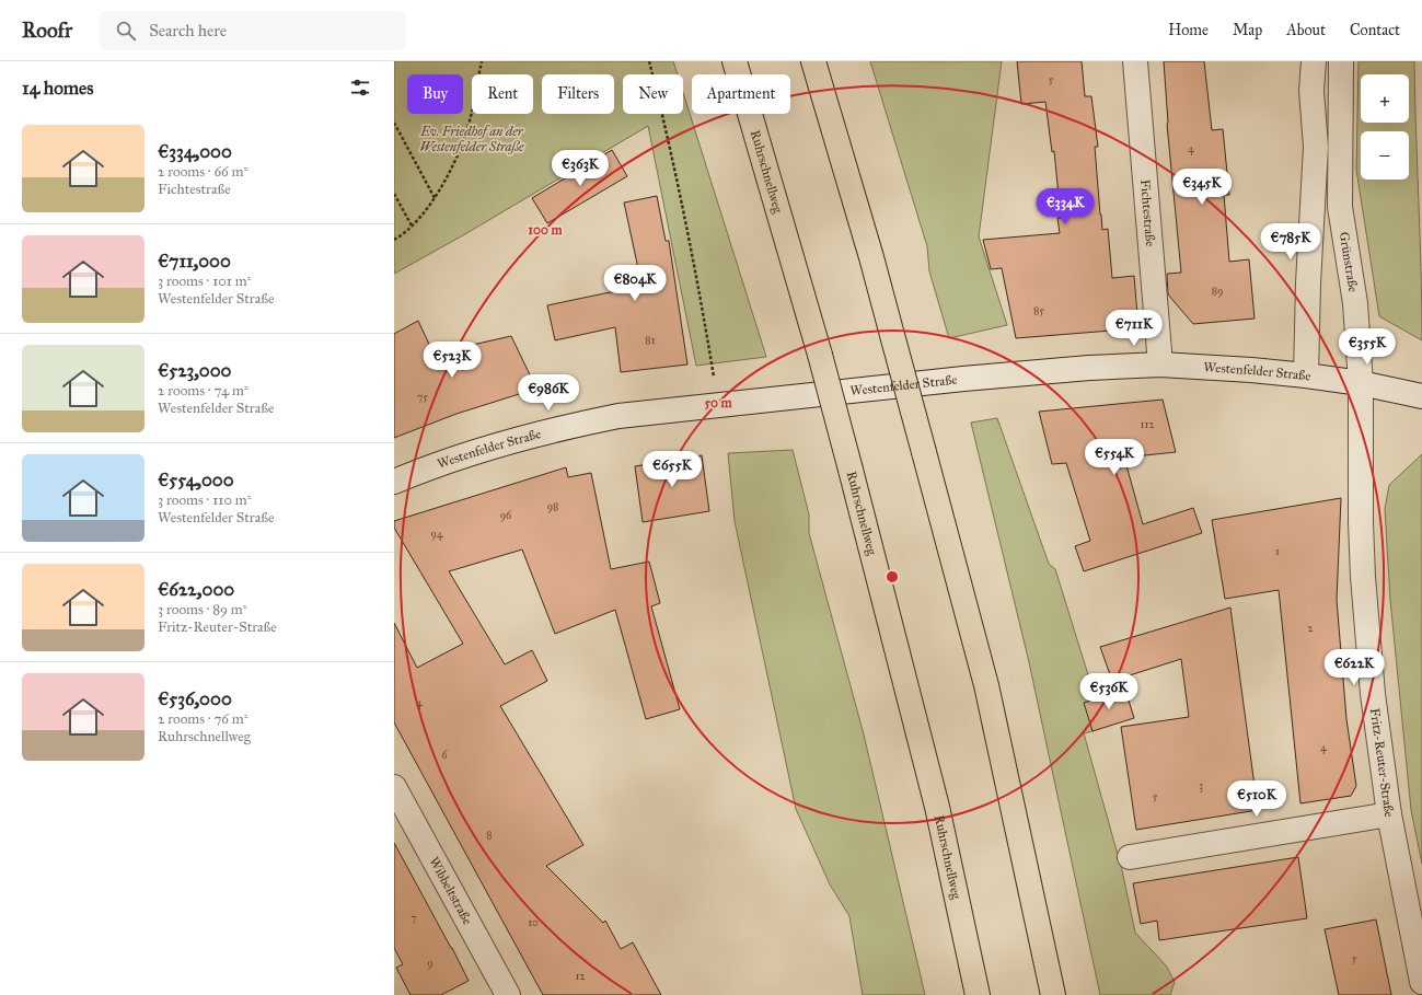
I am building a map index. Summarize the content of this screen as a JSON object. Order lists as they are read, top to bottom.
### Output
{
  "streets": {
    "highway": ["Ruhrschnellweg"],
    "street": [
      "Fichtestraße",
      "Grünstraße",
      "Westenfelder Straße",
      "Fritz-Reuter-Straße",
      "Wibbeltstraße"
    ]
  },
  "crossings": [
    ["Fichtestraße", "Westenfelder Straße"],
    ["Grünstraße", "Westenfelder Straße"],
    ["Grünstraße", "Fritz-Reuter-Straße"],
    ["Westenfelder Straße", "Fritz-Reuter-Straße"]
  ],
  "parks": ["Ev. Friedhof an der Westenfelder Straße"],
  "house_numbers": [
    "5",
    "4",
    "89",
    "85",
    "81",
    "75",
    "112",
    "98",
    "96",
    "94",
    "1",
    "2",
    "4",
    "4",
    "6",
    "3",
    "5",
    "8",
    "7",
    "10",
    "5",
    "9",
    "12"
  ],
  "page": {
    "header": "Roofr",
    "search": "Search here",
    "nav": [
      "Home",
      "Map",
      "About",
      "Contact"
    ],
    "heading": "14 homes",
    "map_buttons": ["+", "−"],
    "chip": [
      "Buy",
      "Rent",
      "Filters",
      "New",
      "Apartment"
    ],
    "list": [
      {
        "name": "€334,000",
        "note": "2 rooms · 66 m² · Fichtestraße"
      },
      {
        "name": "€711,000",
        "note": "3 rooms · 101 m² · Westenfelder Straße"
      },
      {
        "name": "€523,000",
        "note": "2 rooms · 74 m² · Westenfelder Straße"
      },
      {
        "name": "€554,000",
        "note": "3 rooms · 110 m² · Westenfelder Straße"
      },
      {
        "name": "€622,000",
        "note": "3 rooms · 89 m² · Fritz-Reuter-Straße"
      },
      {
        "name": "€536,000",
        "note": "2 rooms · 76 m² · Ruhrschnellweg"
      }
    ],
    "price": [
      "€363K",
      "€345K",
      "€334K",
      "€785K",
      "€804K",
      "€711K",
      "€355K",
      "€523K",
      "€986K",
      "€554K",
      "€655K",
      "€622K",
      "€536K",
      "€510K"
    ]
  },
  "rings": ["100 m", "50 m"]
}
